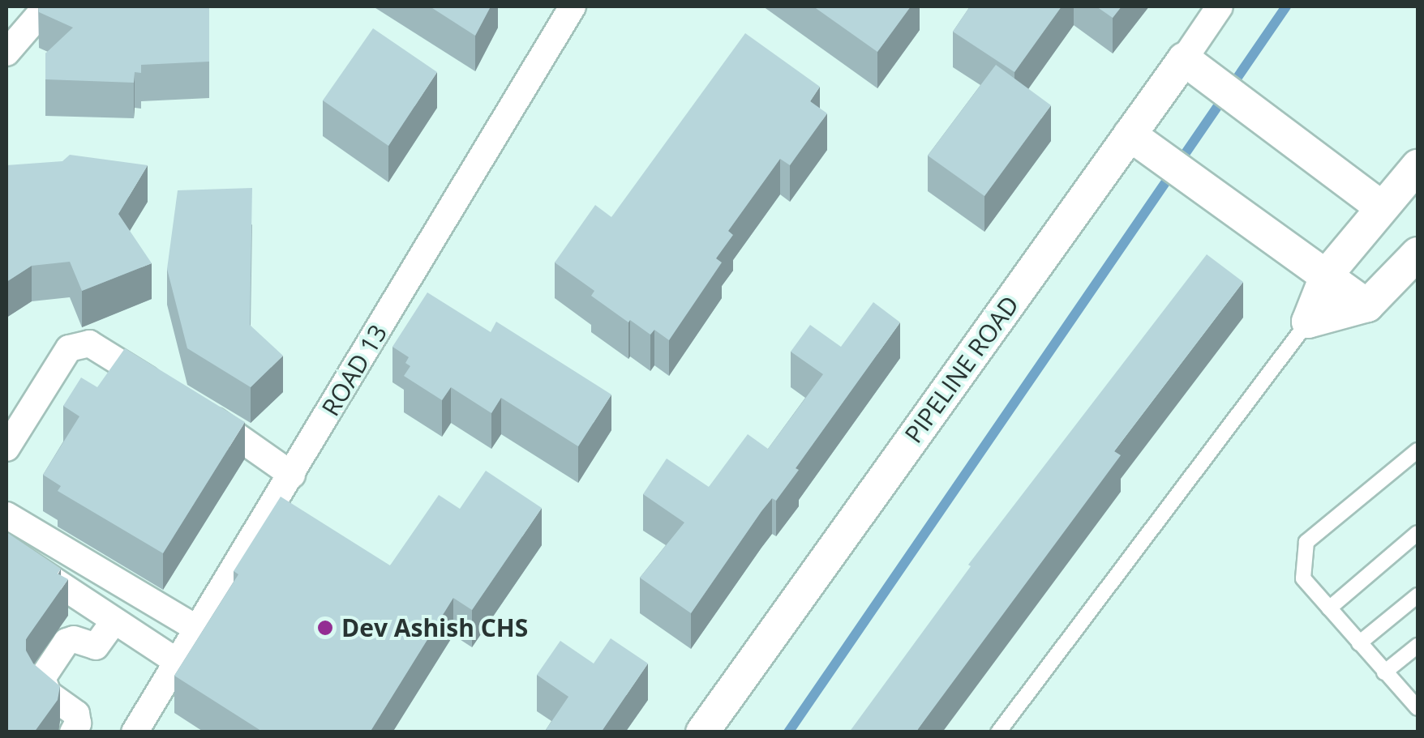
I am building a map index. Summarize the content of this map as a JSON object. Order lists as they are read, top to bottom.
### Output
{
  "streets": {
    "street": ["PIPELINE ROAD", "ROAD 13"]
  },
  "places": ["Dev Ashish CHS"]
}
